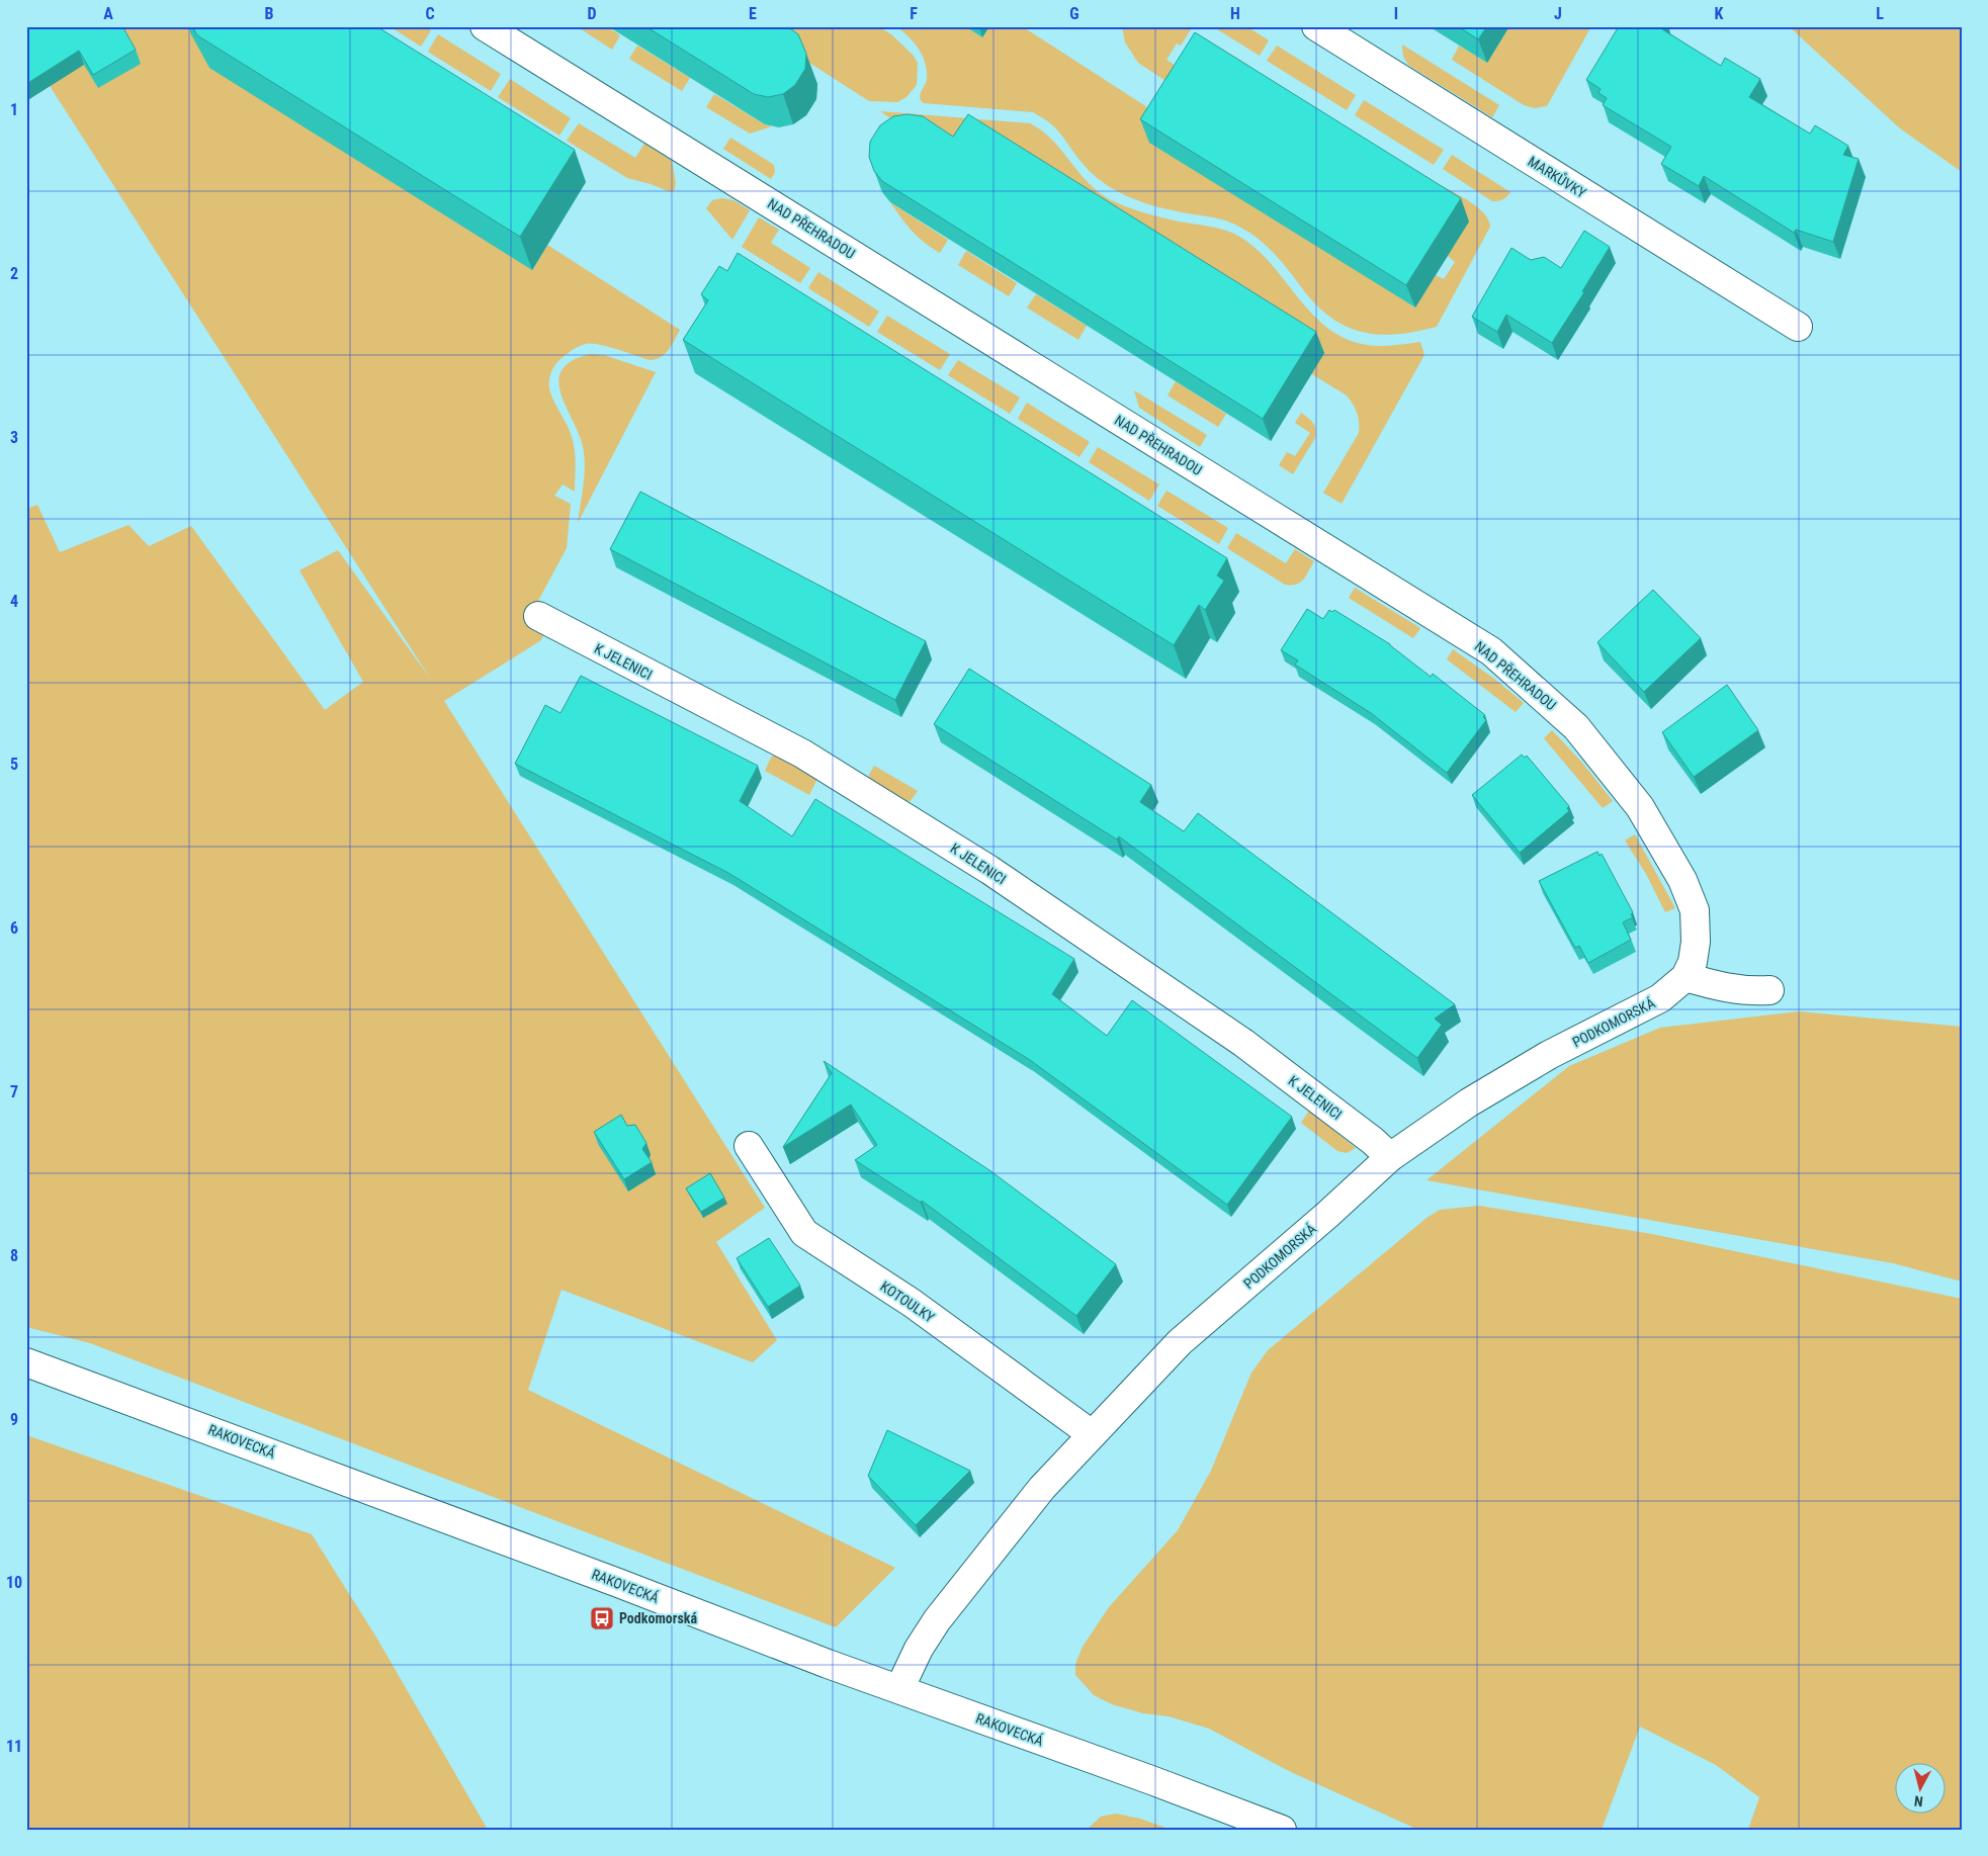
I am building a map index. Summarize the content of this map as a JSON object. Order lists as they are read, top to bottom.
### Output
{
  "streets": {
    "street": [
      "MARKŮVKY",
      "NAD PŘEHRADOU",
      "K JELENICI",
      "PODKOMORSKÁ",
      "KOTOULKY",
      "RAKOVECKÁ"
    ]
  },
  "crossings": [
    ["NAD PŘEHRADOU", "PODKOMORSKÁ"],
    ["K JELENICI", "PODKOMORSKÁ"],
    ["PODKOMORSKÁ", "KOTOULKY"],
    ["PODKOMORSKÁ", "RAKOVECKÁ"]
  ],
  "places": {
    "bus stop": ["Podkomorská"]
  },
  "north": "bottom",
  "grid": {
    "columns": [
      "A",
      "B",
      "C",
      "D",
      "E",
      "F",
      "G",
      "H",
      "I",
      "J",
      "K",
      "L"
    ],
    "rows": [
      "1",
      "2",
      "3",
      "4",
      "5",
      "6",
      "7",
      "8",
      "9",
      "10",
      "11"
    ]
  }
}
